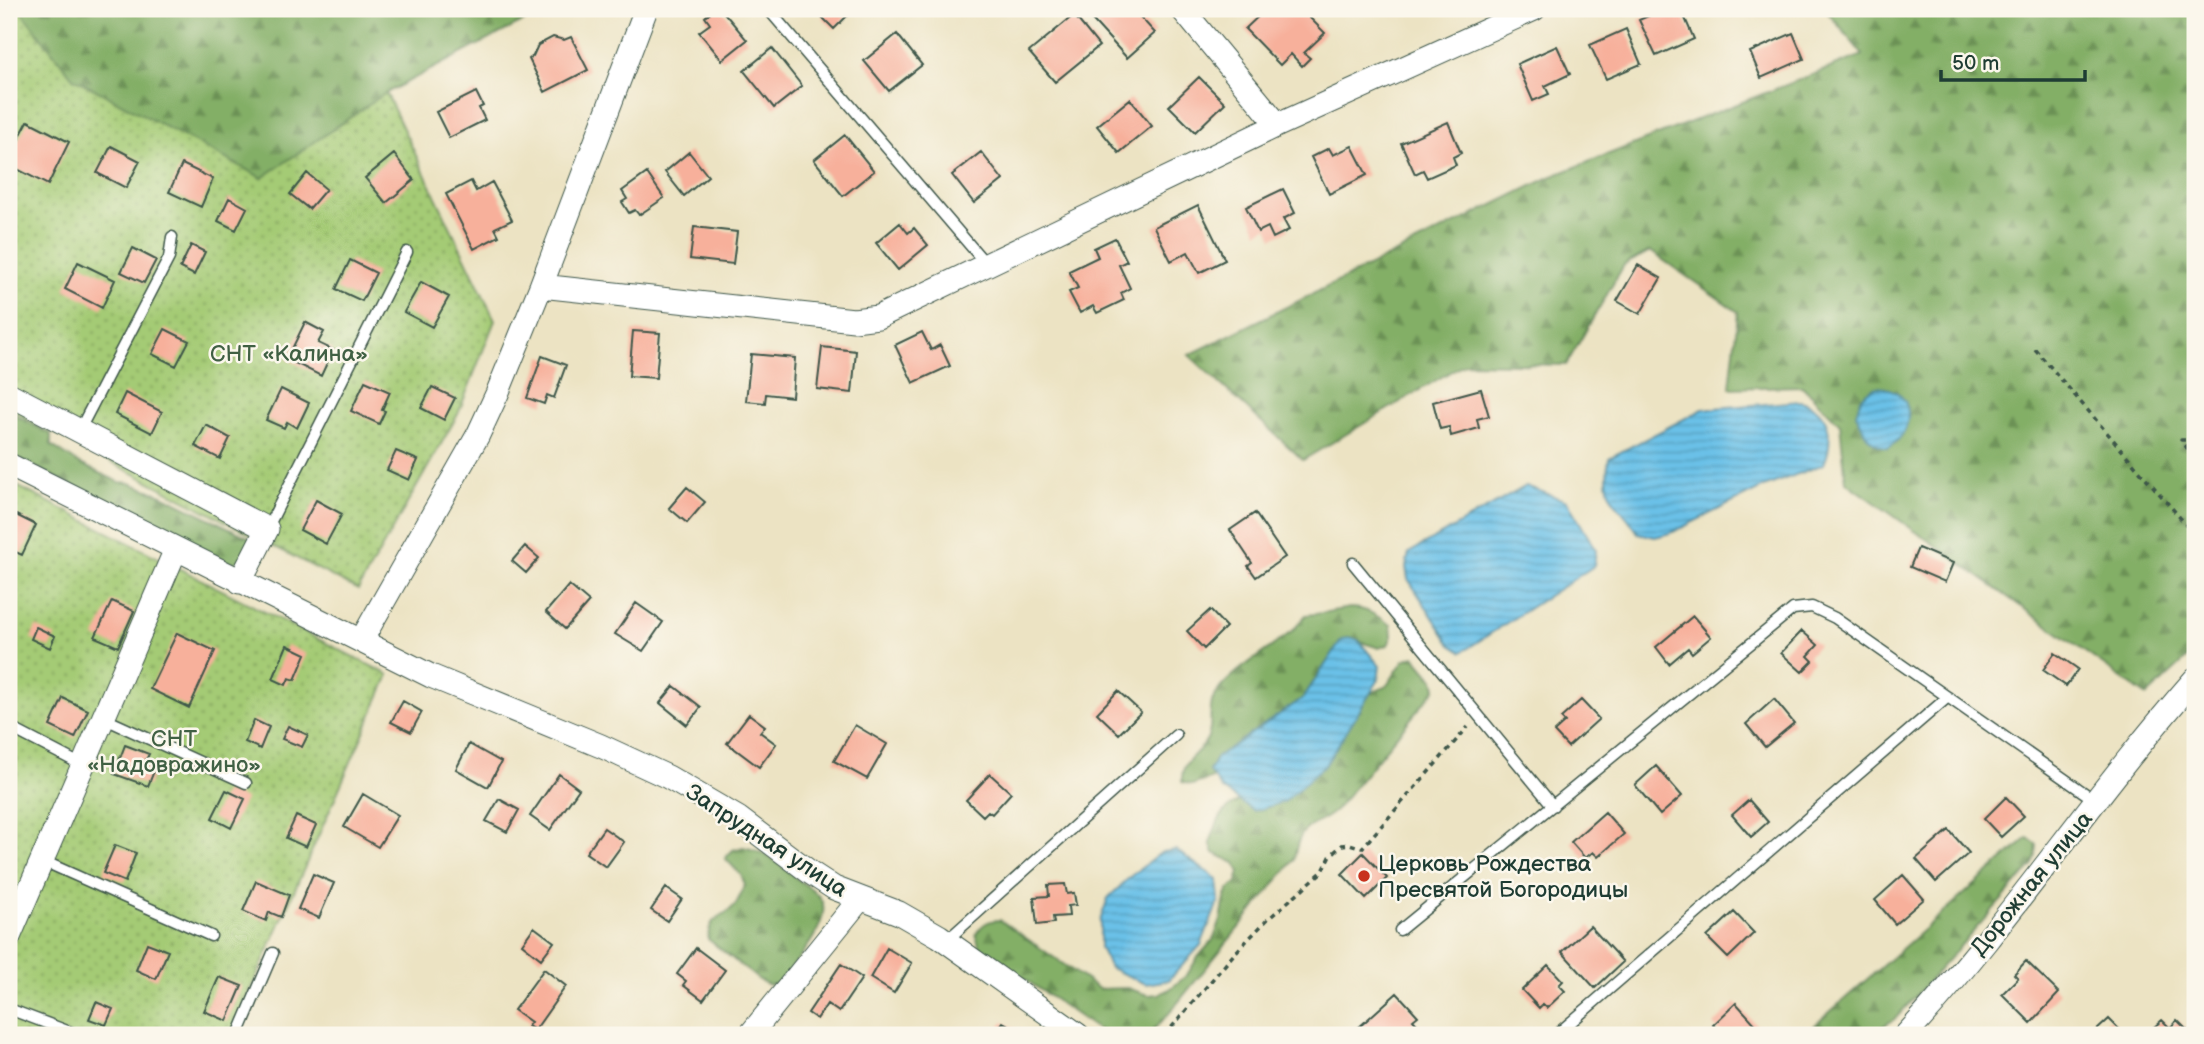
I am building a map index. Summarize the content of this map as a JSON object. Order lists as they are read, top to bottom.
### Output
{
  "streets": {
    "street": ["Запрудная улица", "Дорожная улица"]
  },
  "parks": ["СНТ «Калина»", "СНТ «Надовражино»"],
  "places": ["Церковь Рождества Пресвятой Богородицы"],
  "scale_bar": "50 m"
}
